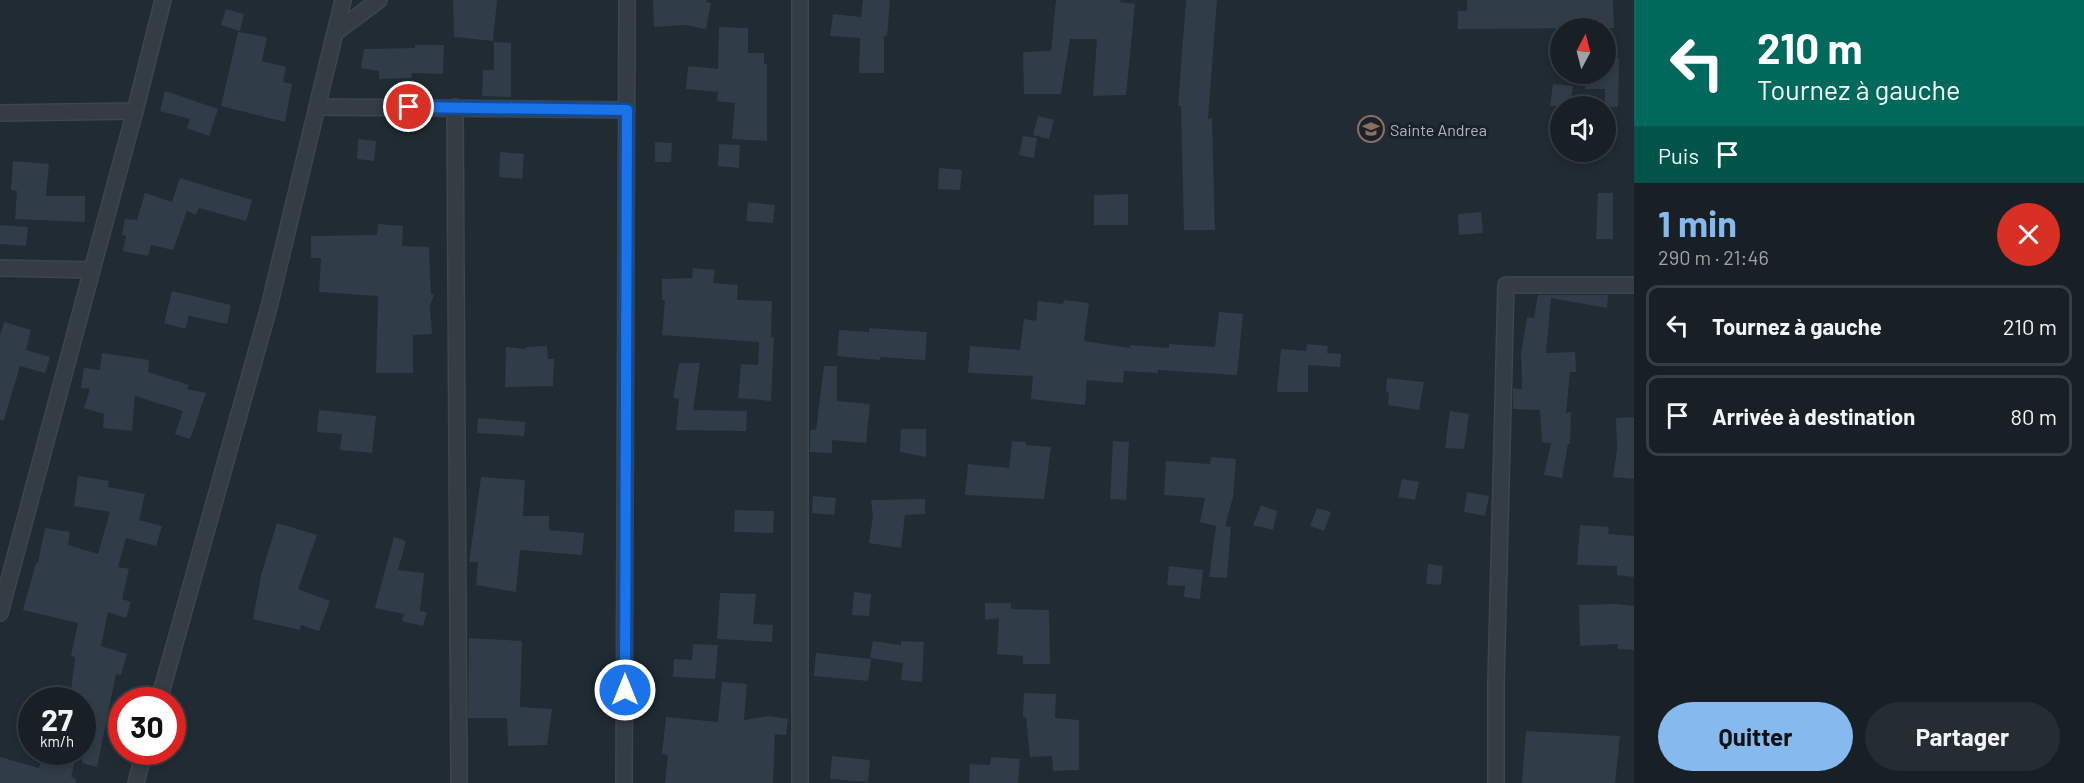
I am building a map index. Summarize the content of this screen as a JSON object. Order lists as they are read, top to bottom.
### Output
{
  "places": {
    "school or university": ["Sainte Andrea"]
  },
  "north": "top",
  "page": {
    "turn": ["210 m", "Tournez à gauche"],
    "then": "Puis",
    "heading": ["1 min", "290 m · 21:46"],
    "list": [
      {
        "name": "Tournez à gauche",
        "value": "210 m"
      },
      {
        "name": "Arrivée à destination",
        "value": "80 m"
      }
    ],
    "speed": "27 km/h",
    "limit": "30",
    "buttons": ["Quitter", "Partager"]
  }
}
